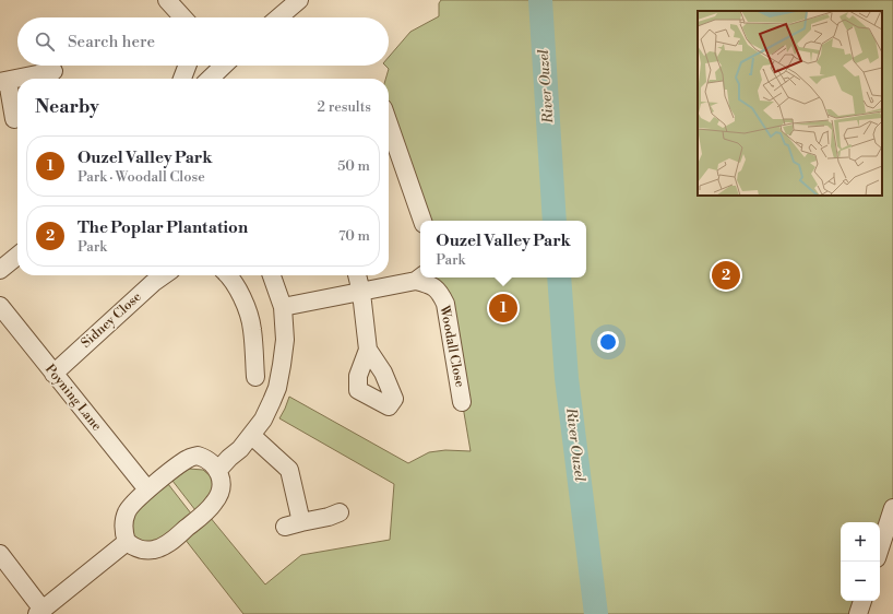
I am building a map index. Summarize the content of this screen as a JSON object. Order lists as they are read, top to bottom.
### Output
{
  "streets": {
    "street": ["Sidney Close", "Woodall Close", "Poyning Lane"]
  },
  "crossings": [
    ["Sidney Close", "Poyning Lane"]
  ],
  "water": ["River Ouzel"],
  "page": {
    "search": "Search here",
    "heading": ["Nearby", "2 results"],
    "list": [
      {
        "mark": "1",
        "name": "Ouzel Valley Park",
        "note": "Park · Woodall Close",
        "value": "50 m"
      },
      {
        "mark": "2",
        "name": "The Poplar Plantation",
        "note": "Park",
        "value": "70 m"
      }
    ],
    "popup": ["Ouzel Valley Park", "Park"],
    "pins": ["2", "1"],
    "map_buttons": ["+", "−"]
  }
}
